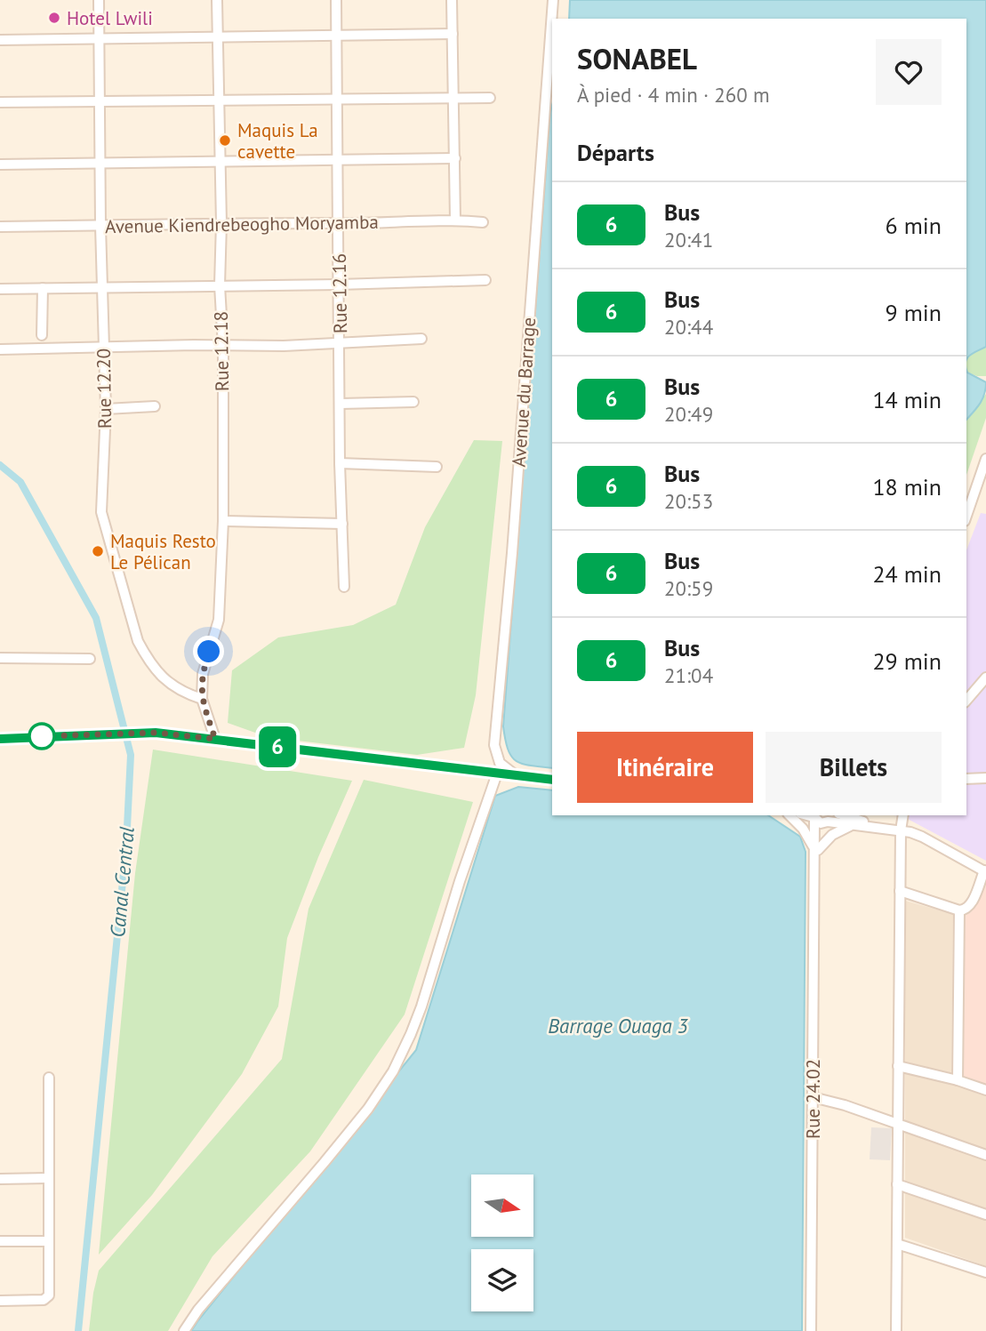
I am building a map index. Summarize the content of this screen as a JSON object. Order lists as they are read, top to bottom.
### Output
{
  "streets": {
    "street": [
      "Avenue Kiendrebeogho Moryamba",
      "Rue 12.16",
      "Rue 12.18",
      "Rue 12.20",
      "Avenue du Barrage",
      "Rue 24.02"
    ]
  },
  "crossings": [
    ["Avenue Kiendrebeogho Moryamba", "Rue 12.16"],
    ["Avenue Kiendrebeogho Moryamba", "Rue 12.18"],
    ["Avenue Kiendrebeogho Moryamba", "Rue 12.20"],
    ["Rue 12.18", "Rue 12.20"]
  ],
  "water": ["Canal Central", "Barrage Ouaga 3"],
  "places": ["Hotel Lwili", "Maquis La cavette", "Maquis Resto Le Pélican"],
  "lines": ["bus line 6"],
  "north": "right",
  "page": {
    "on_map": "6",
    "heading": [
      ["SONABEL", "À pied · 4 min · 260 m"],
      "Départs"
    ],
    "list": [
      {
        "mark": "6",
        "name": "Bus",
        "note": "20:41",
        "value": "6 min"
      },
      {
        "mark": "6",
        "name": "Bus",
        "note": "20:44",
        "value": "9 min"
      },
      {
        "mark": "6",
        "name": "Bus",
        "note": "20:49",
        "value": "14 min"
      },
      {
        "mark": "6",
        "name": "Bus",
        "note": "20:53",
        "value": "18 min"
      },
      {
        "mark": "6",
        "name": "Bus",
        "note": "20:59",
        "value": "24 min"
      },
      {
        "mark": "6",
        "name": "Bus",
        "note": "21:04",
        "value": "29 min"
      }
    ],
    "buttons": ["Itinéraire", "Billets"]
  }
}
